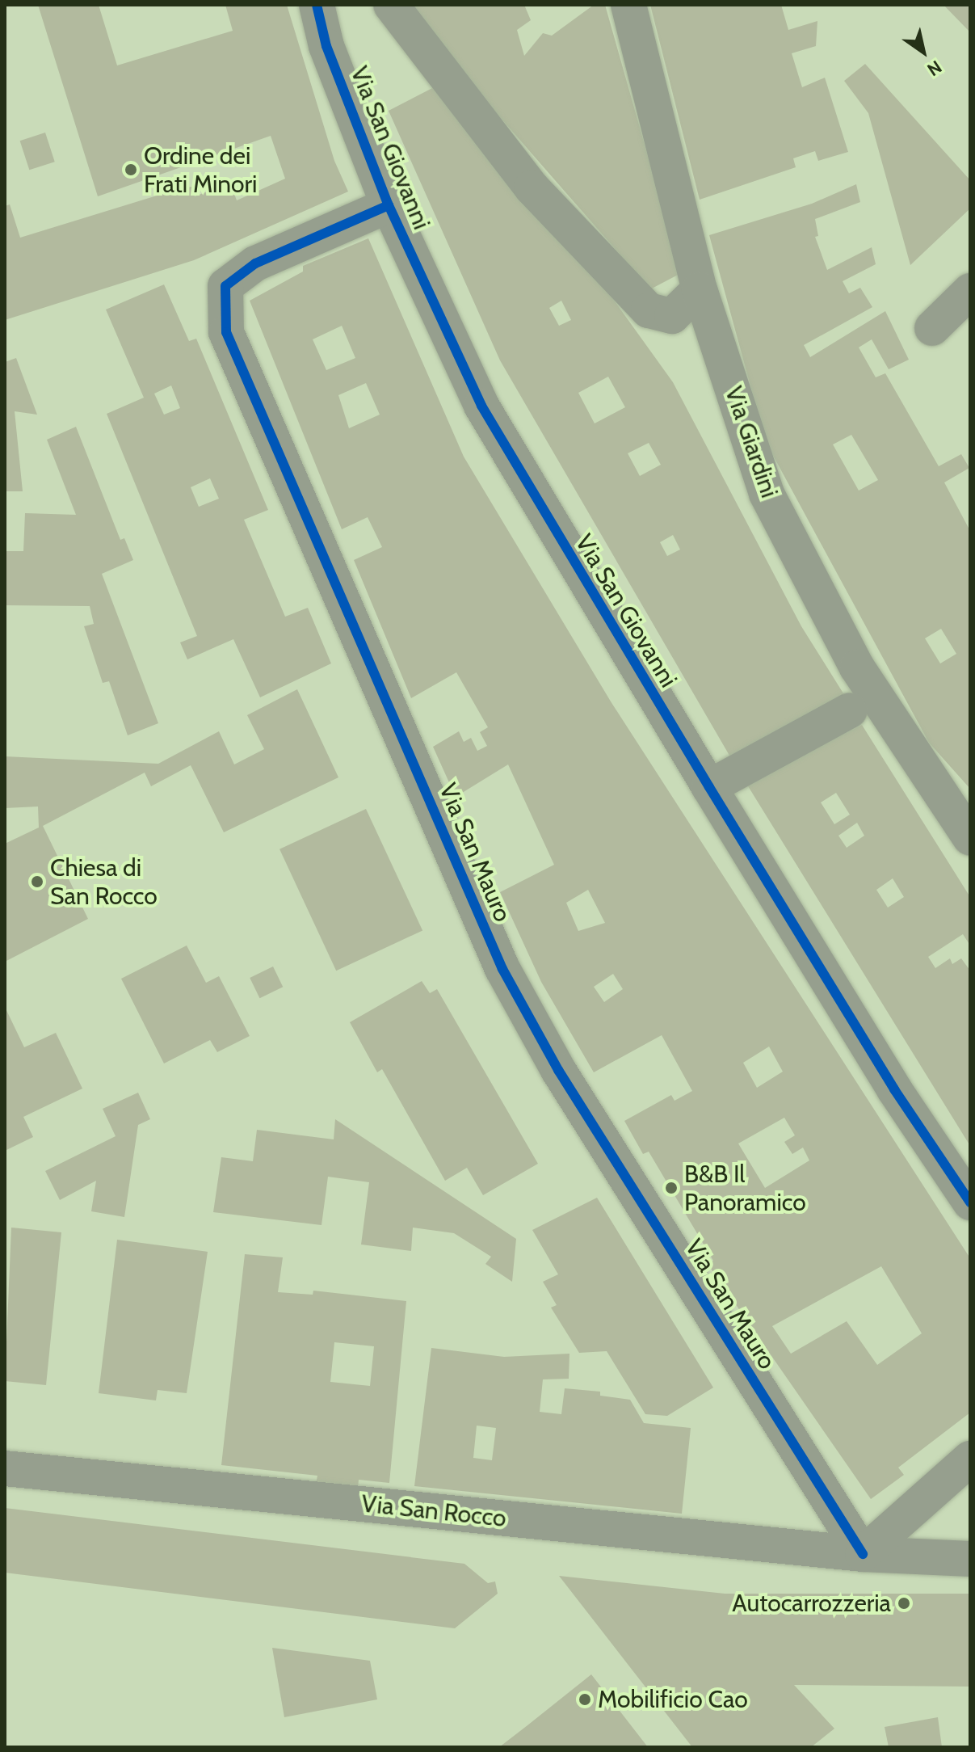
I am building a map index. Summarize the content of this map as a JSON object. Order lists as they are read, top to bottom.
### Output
{
  "streets": {
    "street": [
      "Via San Giovanni",
      "Via Giardini",
      "Via San Mauro",
      "Via San Rocco"
    ]
  },
  "crossings": [
    ["Via San Giovanni", "Via San Mauro"],
    ["Via San Mauro", "Via San Rocco"]
  ],
  "places": [
    "Ordine dei Frati Minori",
    "Chiesa di San Rocco",
    "B&B Il Panoramico",
    "Autocarrozzeria",
    "Mobilificio Cao"
  ],
  "north": "bottom right"
}
